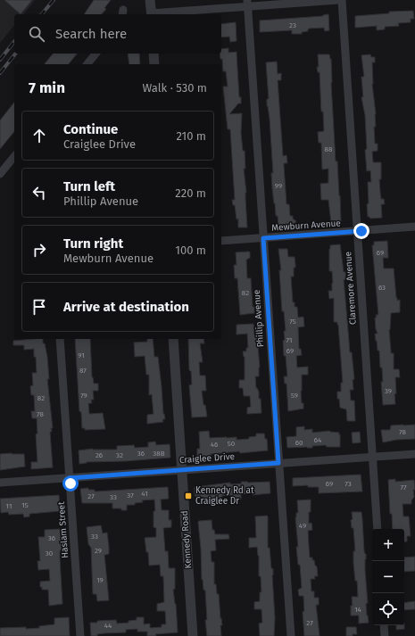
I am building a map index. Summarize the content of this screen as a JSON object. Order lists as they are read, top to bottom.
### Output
{
  "streets": {
    "street": [
      "Mewburn Avenue",
      "Claremore Avenue",
      "Phillip Avenue",
      "Craiglee Drive",
      "Haslam Street",
      "Kennedy Road"
    ]
  },
  "crossings": [
    ["Mewburn Avenue", "Claremore Avenue"],
    ["Mewburn Avenue", "Phillip Avenue"],
    ["Claremore Avenue", "Craiglee Drive"],
    ["Phillip Avenue", "Craiglee Drive"],
    ["Craiglee Drive", "Haslam Street"],
    ["Craiglee Drive", "Kennedy Road"]
  ],
  "places": {
    "transit": ["Kennedy Rd at Craiglee Dr"]
  },
  "house_numbers": [
    "23",
    "88",
    "99",
    "69",
    "63",
    "82",
    "75",
    "71",
    "69",
    "91",
    "87",
    "39",
    "79",
    "59",
    "82",
    "78",
    "78",
    "64",
    "60",
    "50",
    "46",
    "36",
    "38B",
    "26",
    "32",
    "69",
    "73",
    "77",
    "41",
    "37",
    "27",
    "33",
    "15",
    "11",
    "49",
    "33",
    "36",
    "29",
    "30",
    "19",
    "14",
    "27",
    "44"
  ],
  "page": {
    "search": "Search here",
    "heading": ["7 min", "Walk · 530 m"],
    "list": [
      ["Continue", "Craiglee Drive", "210 m"],
      ["Turn left", "Phillip Avenue", "220 m"],
      ["Turn right", "Mewburn Avenue", "100 m"],
      "Arrive at destination"
    ],
    "map_buttons": ["+", "−"]
  }
}
